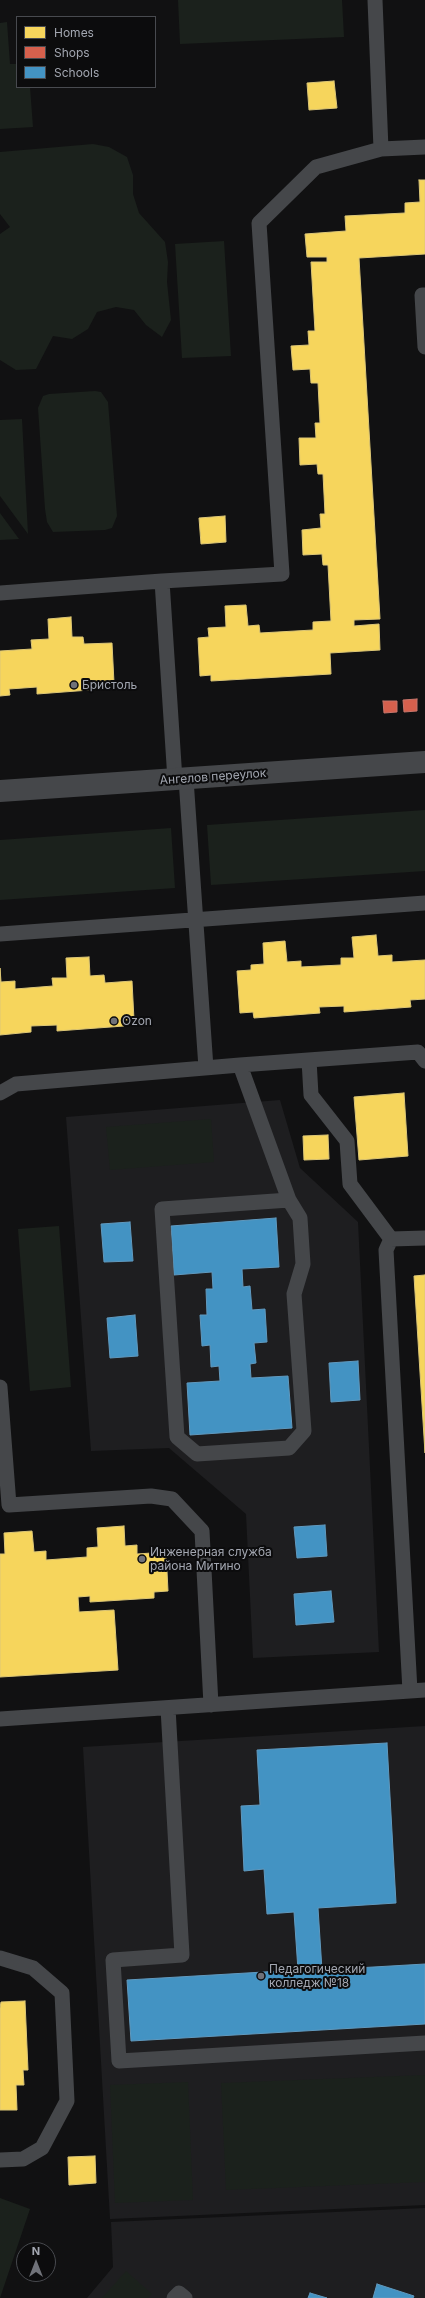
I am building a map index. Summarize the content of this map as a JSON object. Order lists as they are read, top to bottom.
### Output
{
  "streets": {
    "street": ["Ангелов переулок"]
  },
  "places": [
    "Бристоль",
    "Ozon",
    "Инженерная служба района Митино",
    "Педагогический колледж №18"
  ],
  "legend": ["Homes", "Shops", "Schools"],
  "north": "top"
}
